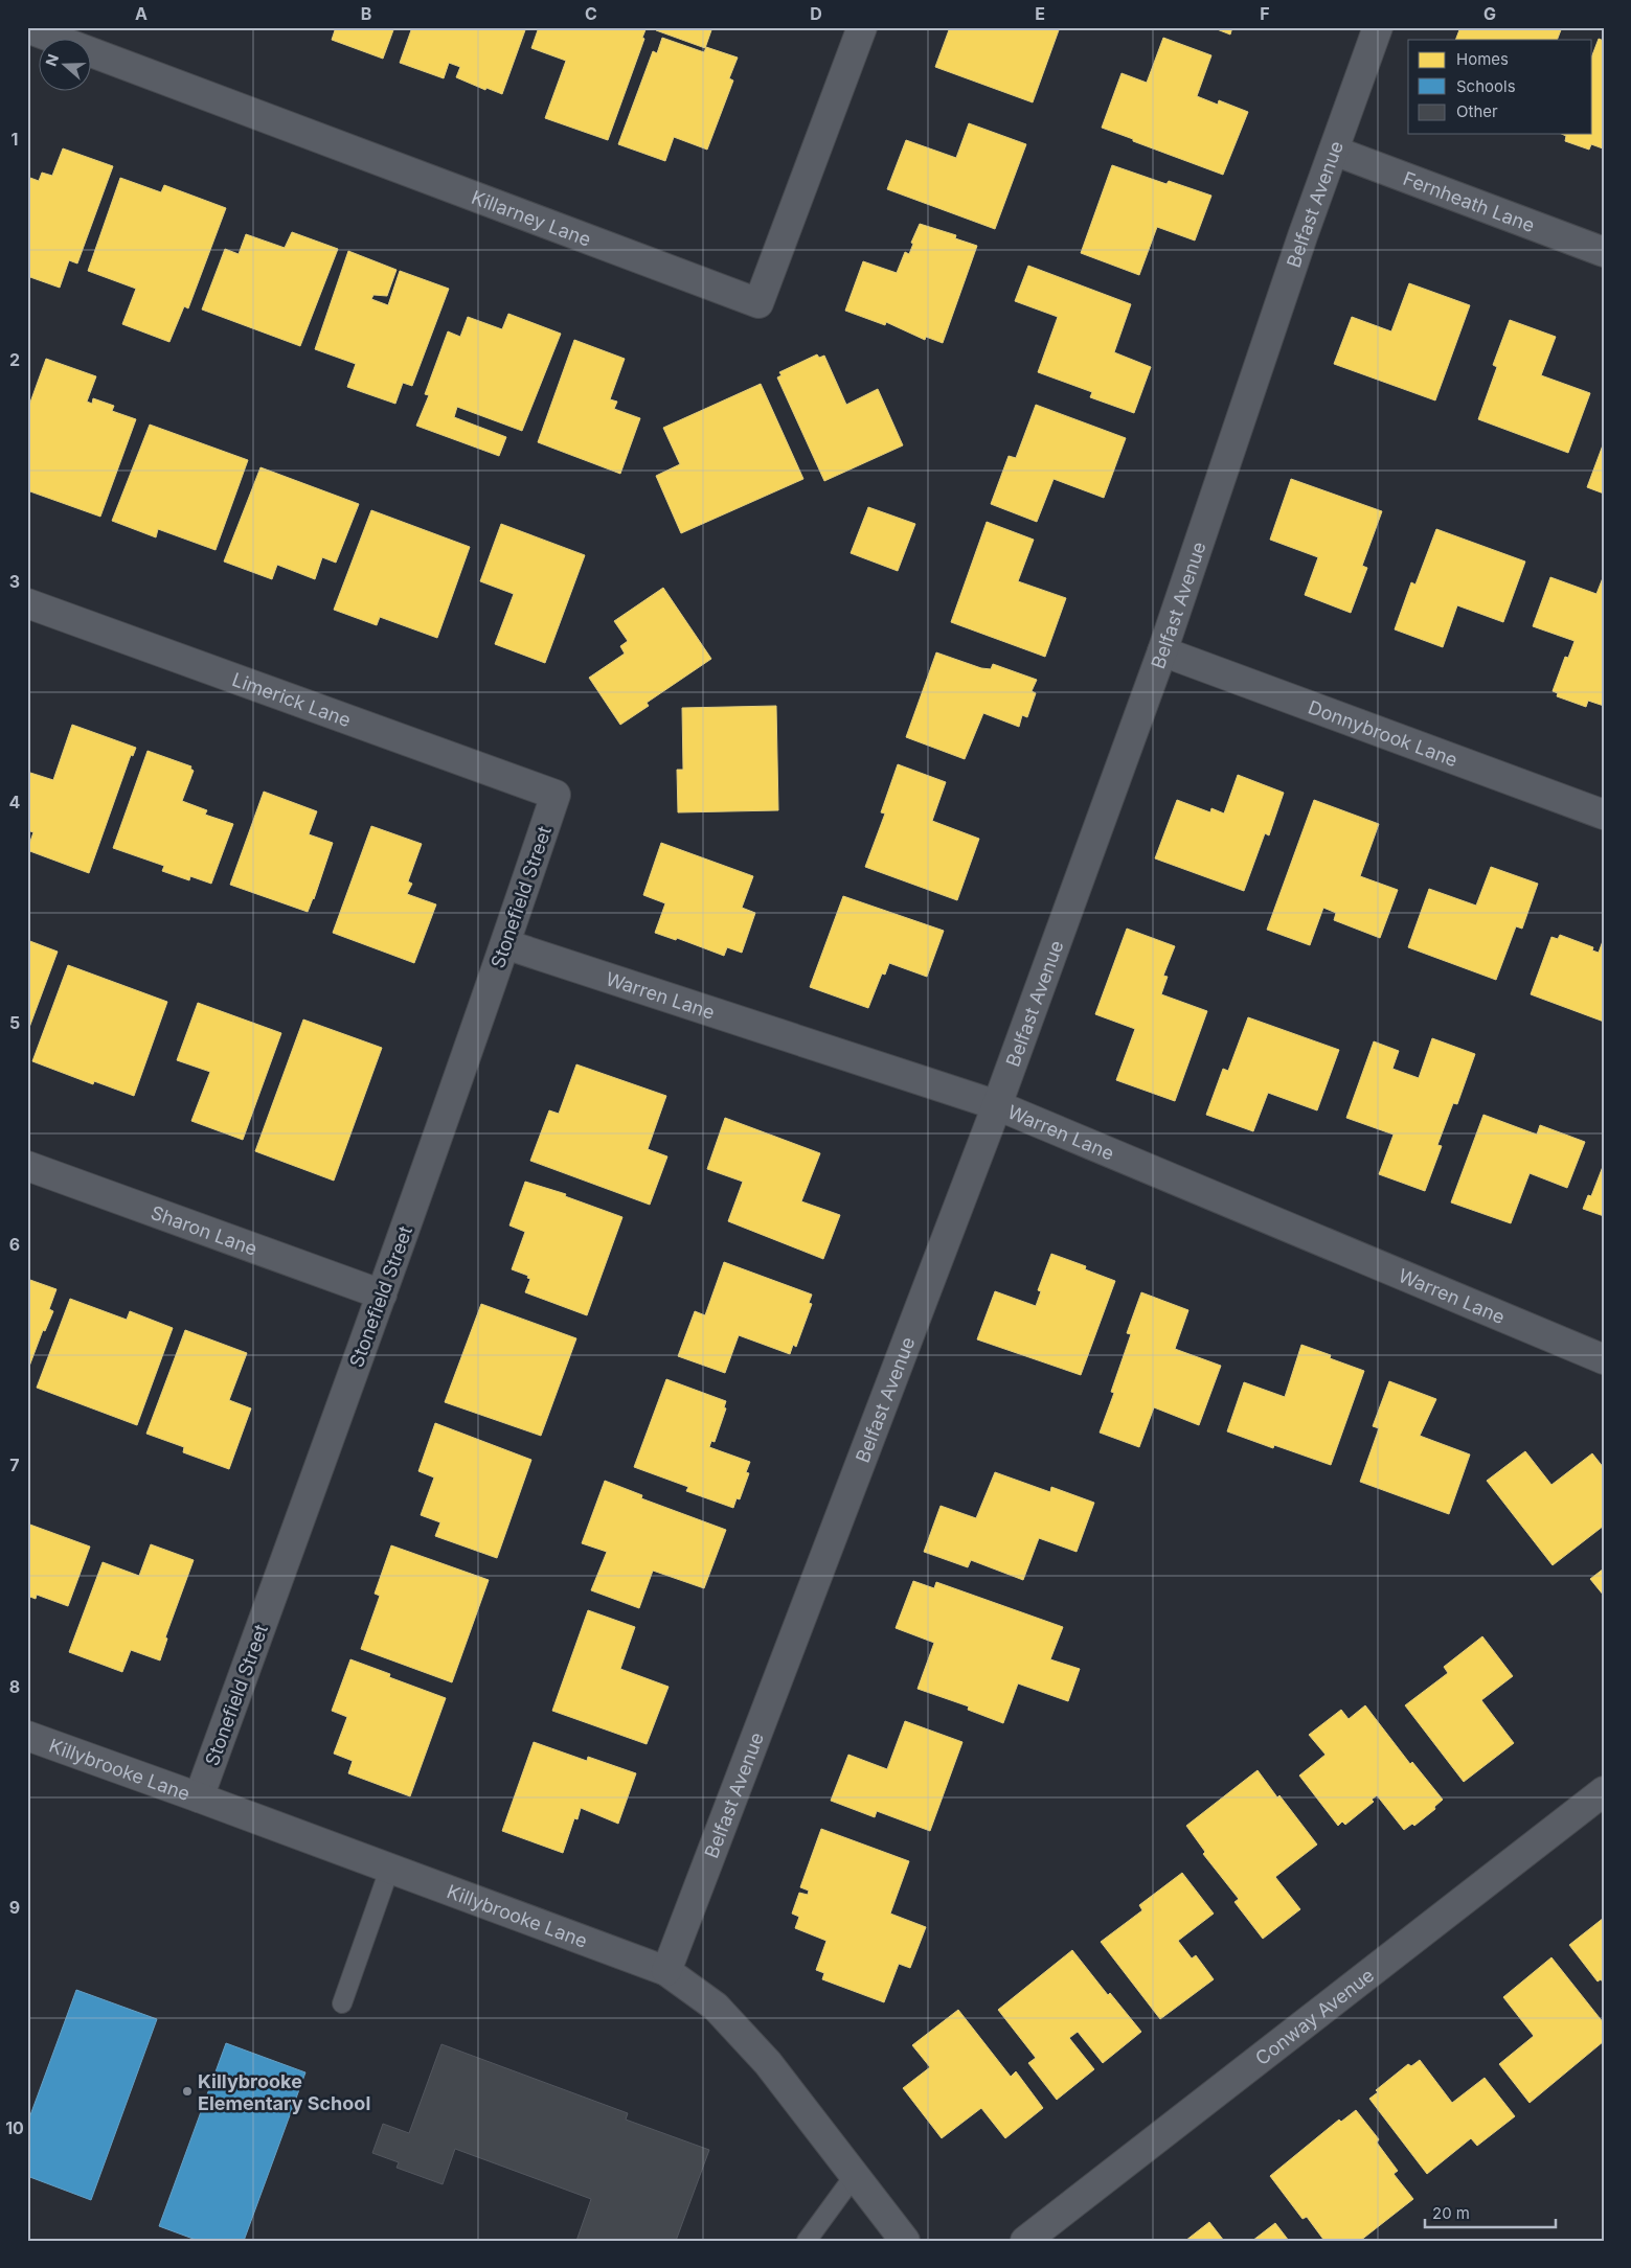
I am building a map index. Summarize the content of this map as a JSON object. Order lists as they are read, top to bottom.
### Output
{
  "streets": {
    "street": [
      "Fernheath Lane",
      "Belfast Avenue",
      "Killarney Lane",
      "Limerick Lane",
      "Donnybrook Lane",
      "Stonefield Street",
      "Warren Lane",
      "Sharon Lane",
      "Killybrooke Lane",
      "Conway Avenue"
    ]
  },
  "crossings": [
    ["Fernheath Lane", "Belfast Avenue"],
    ["Belfast Avenue", "Donnybrook Lane"],
    ["Belfast Avenue", "Warren Lane"],
    ["Belfast Avenue", "Killybrooke Lane"],
    ["Limerick Lane", "Stonefield Street"],
    ["Stonefield Street", "Warren Lane"],
    ["Stonefield Street", "Sharon Lane"],
    ["Stonefield Street", "Killybrooke Lane"]
  ],
  "places": ["Killybrooke Elementary School"],
  "legend": ["Homes", "Schools", "Other"],
  "scale_bar": "20 m",
  "north": "left",
  "grid": {
    "columns": [
      "A",
      "B",
      "C",
      "D",
      "E",
      "F",
      "G"
    ],
    "rows": [
      "1",
      "2",
      "3",
      "4",
      "5",
      "6",
      "7",
      "8",
      "9",
      "10"
    ]
  }
}
